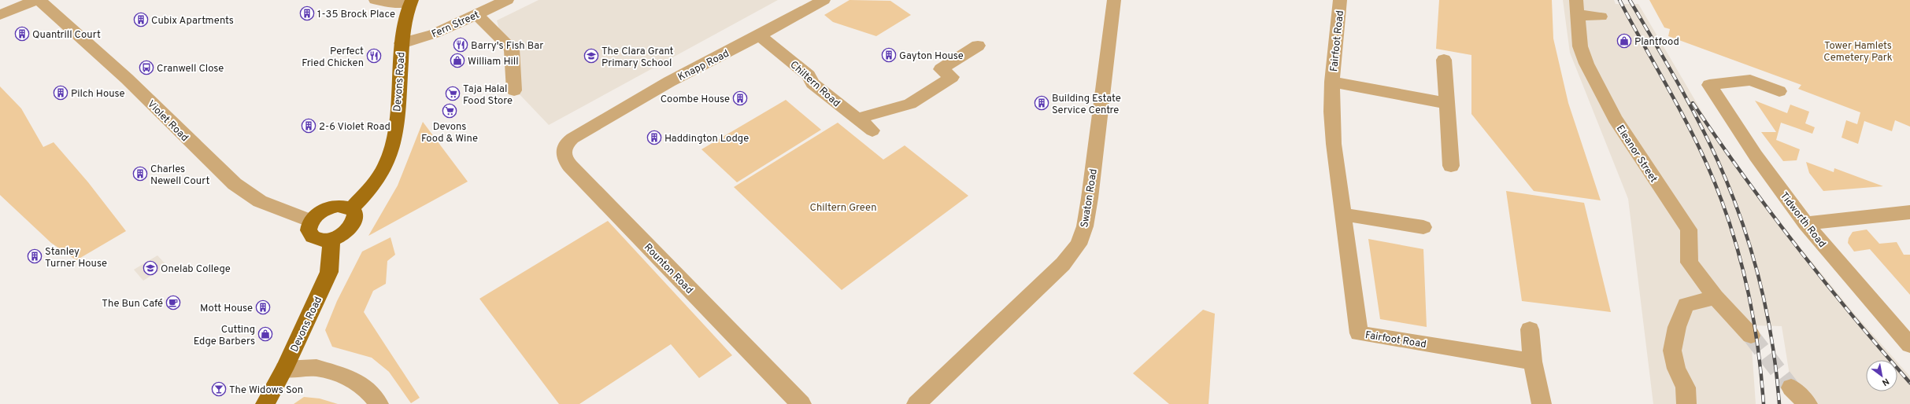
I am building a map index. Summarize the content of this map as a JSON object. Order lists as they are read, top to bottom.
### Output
{
  "streets": {
    "main road": ["Devons Road"],
    "street": [
      "Fern Street",
      "Fairfoot Road",
      "Knapp Road",
      "Chiltern Road",
      "Violet Road",
      "Eleanor Street",
      "Swaton Road",
      "Tidworth Road",
      "Rounton Road"
    ]
  },
  "crossings": [
    ["Fern Street", "Devons Road"],
    ["Knapp Road", "Chiltern Road"],
    ["Knapp Road", "Rounton Road"],
    ["Devons Road", "Violet Road"]
  ],
  "parks": ["Tower Hamlets Cemetery Park", "Chiltern Green"],
  "places": {
    "building": [
      "1-35 Brock Place",
      "Cubix Apartments",
      "Quantrill Court",
      "Gayton House",
      "Pilch House",
      "Coombe House",
      "Building Estate Service Centre",
      "2-6 Violet Road",
      "Haddington Lodge",
      "Charles Newell Court",
      "Stanley Turner House",
      "Mott House"
    ],
    "shop": ["Plantfood", "William Hill", "Cutting Edge Barbers"],
    "restaurant": ["Barry's Fish Bar", "Perfect Fried Chicken"],
    "school or university": ["The Clara Grant Primary School", "Onelab College"],
    "bus stop": ["Cranwell Close"],
    "supermarket": ["Taja Halal Food Store", "Devons Food & Wine"],
    "cafe": ["The Bun Café"],
    "bar": ["The Widows Son"]
  },
  "north": "bottom right"
}
